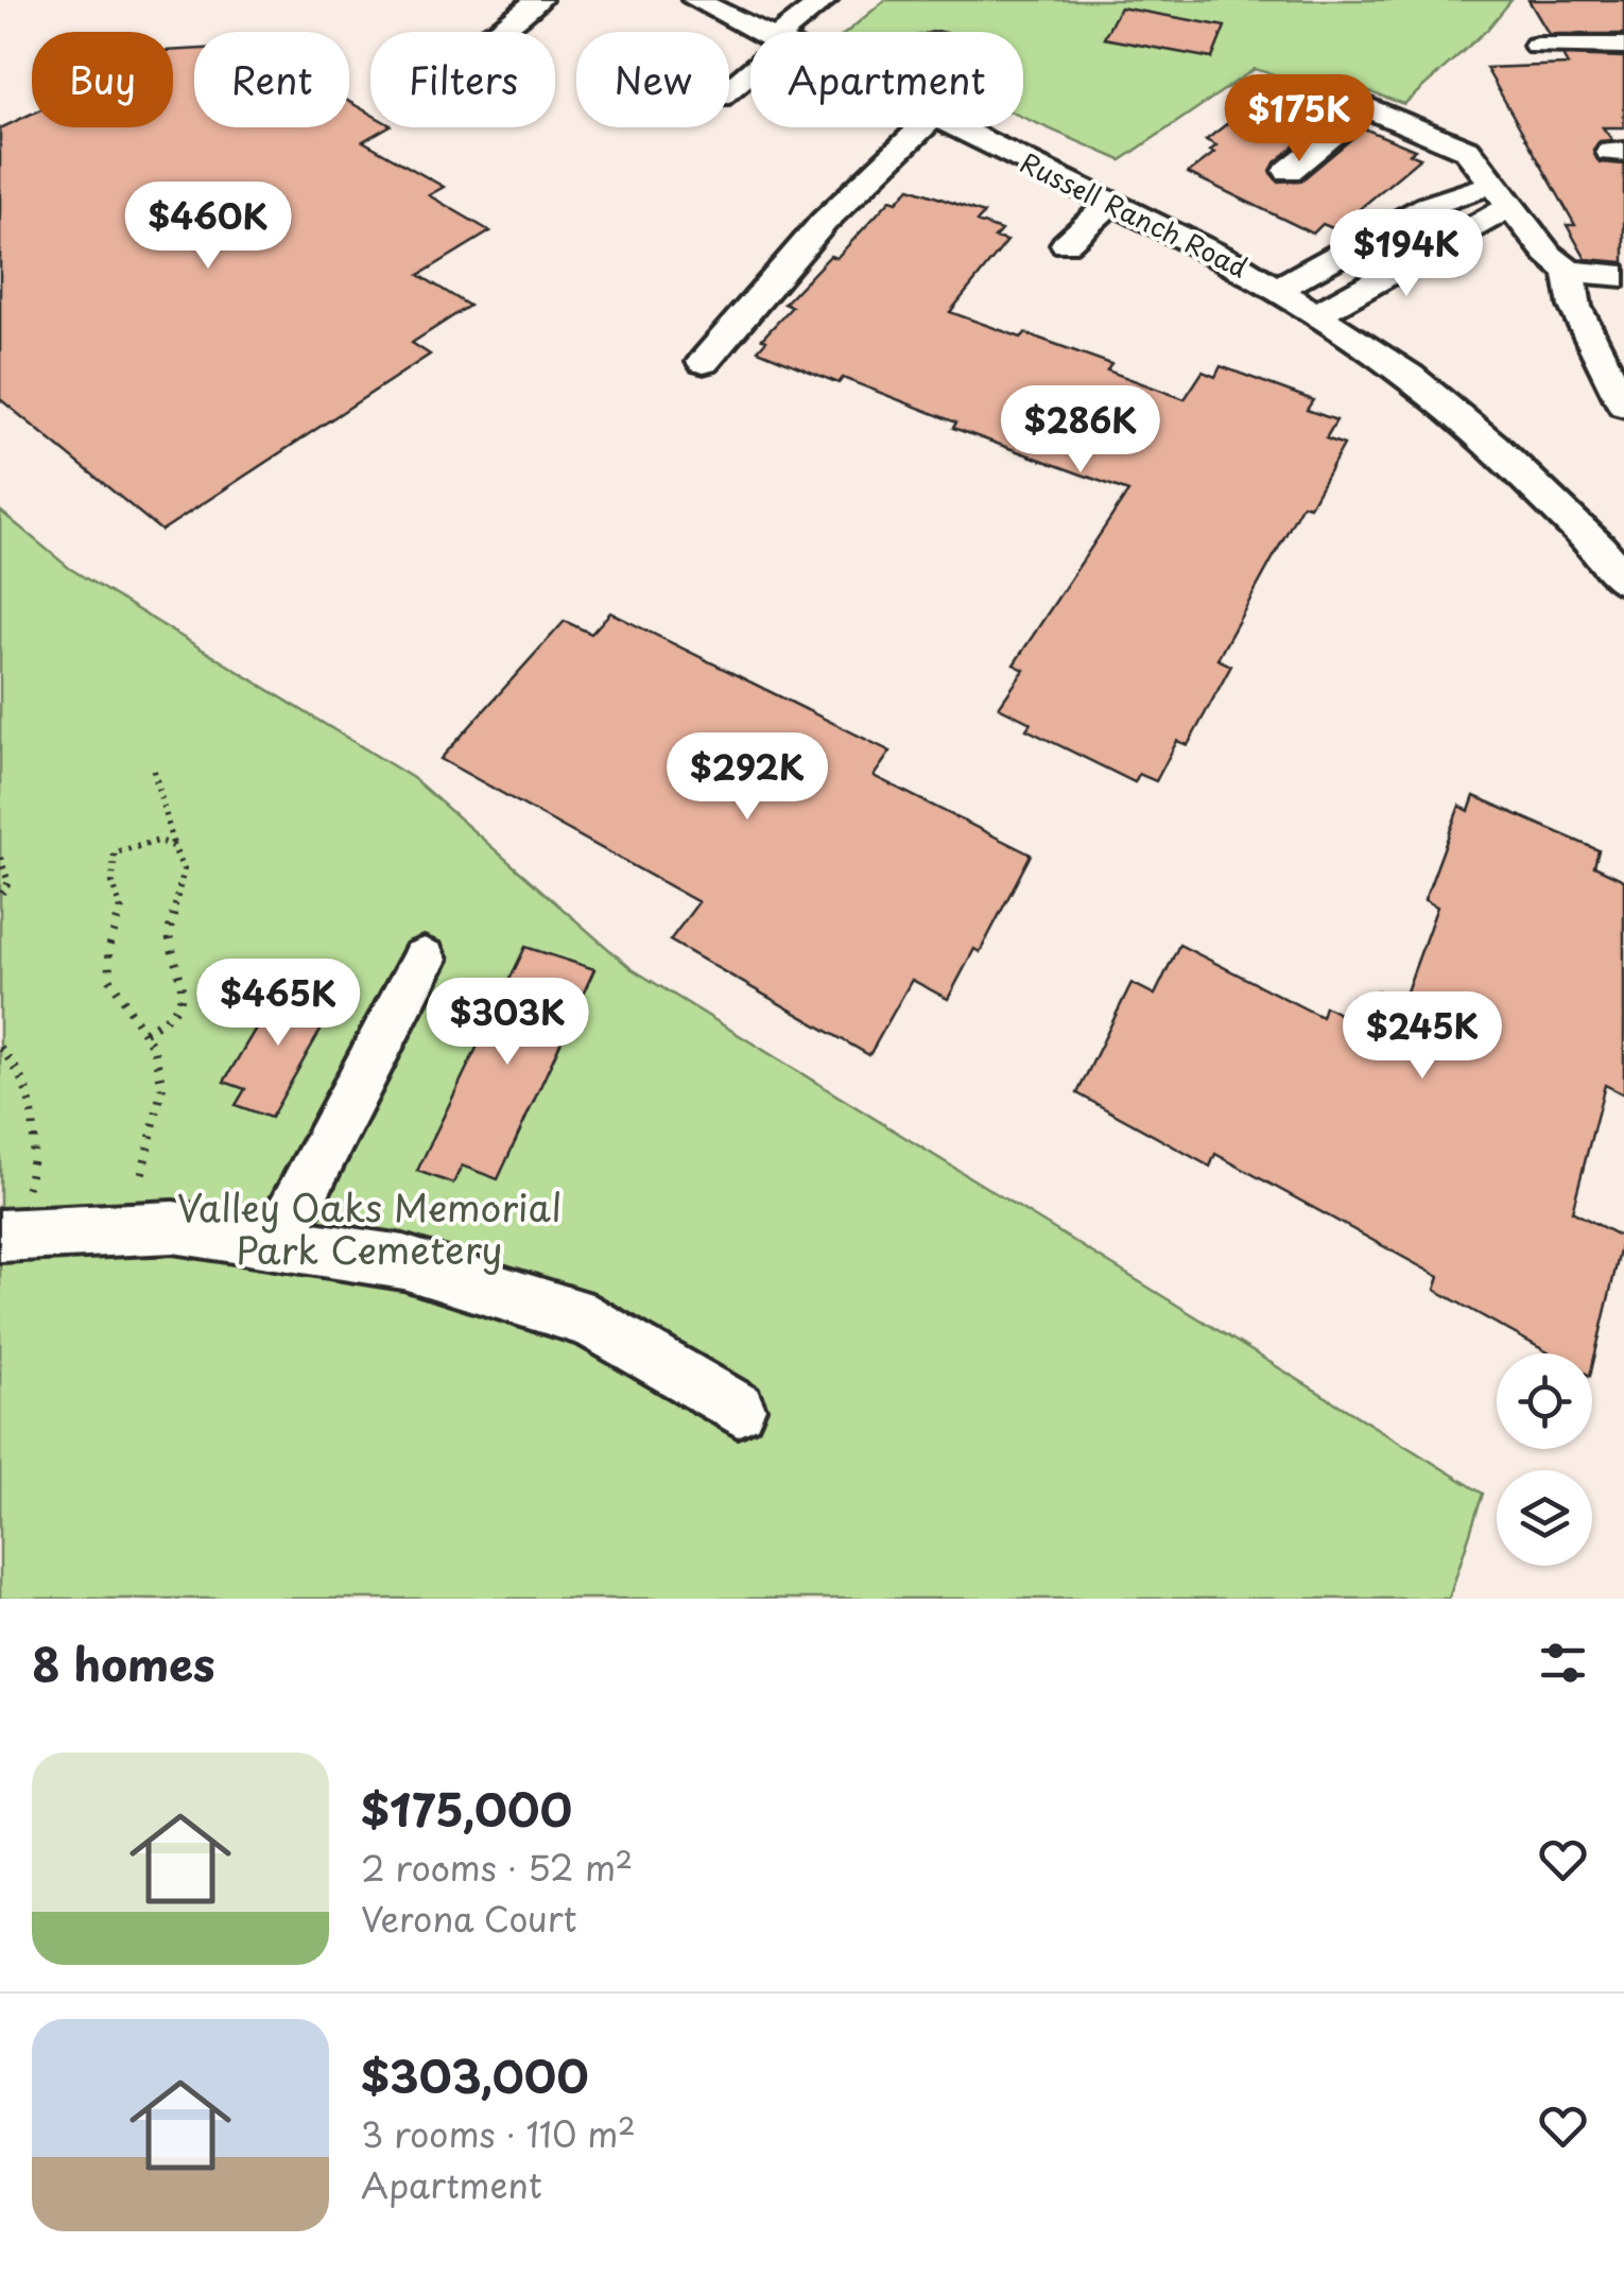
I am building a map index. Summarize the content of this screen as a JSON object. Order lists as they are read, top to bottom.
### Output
{
  "streets": {
    "street": ["Russell Ranch Road"]
  },
  "parks": ["Valley Oaks Memorial Park Cemetery"],
  "page": {
    "chip": [
      "Buy",
      "Rent",
      "Filters",
      "New",
      "Apartment"
    ],
    "price": [
      "$175K",
      "$460K",
      "$194K",
      "$286K",
      "$292K",
      "$465K",
      "$303K",
      "$245K"
    ],
    "heading": "8 homes",
    "list": [
      {
        "name": "$175,000",
        "note": "2 rooms · 52 m² · Verona Court"
      },
      {
        "name": "$303,000",
        "note": "3 rooms · 110 m² · Apartment"
      }
    ]
  }
}
